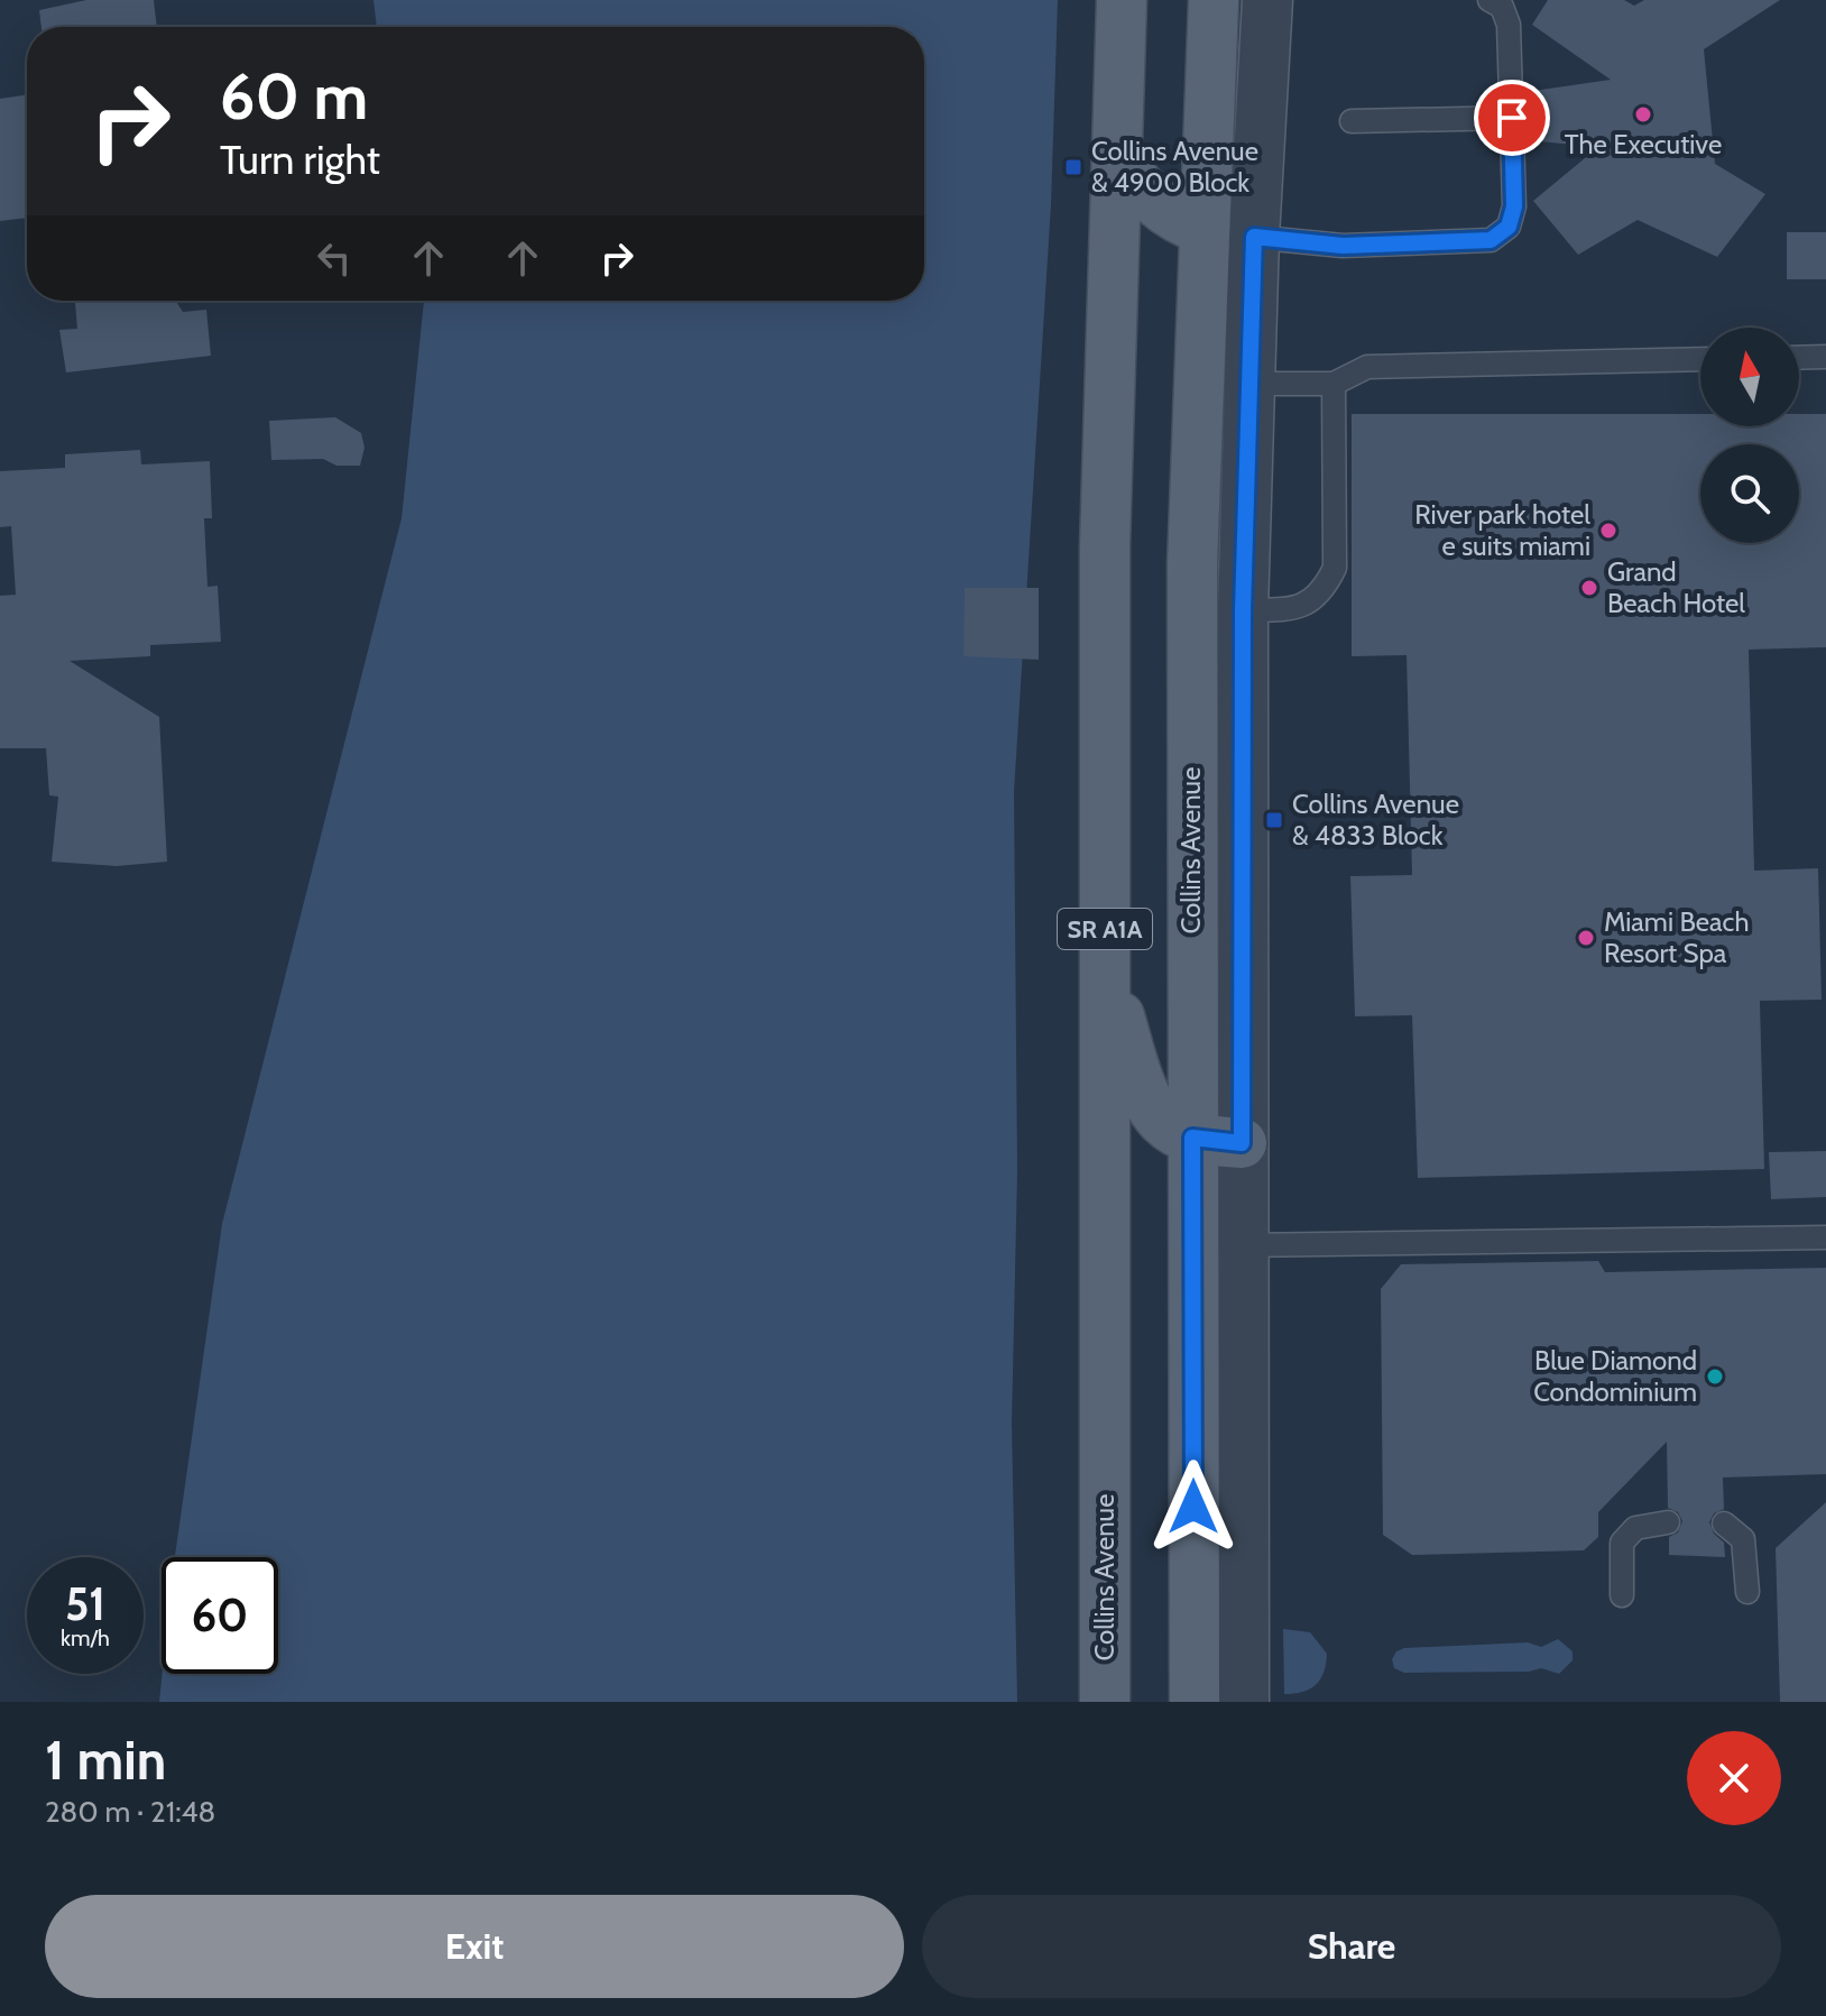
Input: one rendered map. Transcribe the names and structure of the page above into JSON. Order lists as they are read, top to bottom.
{
  "streets": {
    "main road": ["Collins Avenue", "SR A1A"]
  },
  "places": {
    "other": [
      "The Executive",
      "River park hotel e suits miami",
      "Grand Beach Hotel",
      "Miami Beach Resort Spa",
      "Blue Diamond Condominium"
    ],
    "transit": ["Collins Avenue & 4900 Block", "Collins Avenue & 4833 Block"]
  },
  "north": "top",
  "page": {
    "turn": ["60 m", "Turn right"],
    "speed": "51 km/h",
    "limit": "60",
    "heading": ["1 min", "280 m · 21:48"],
    "buttons": ["Exit", "Share"]
  }
}
